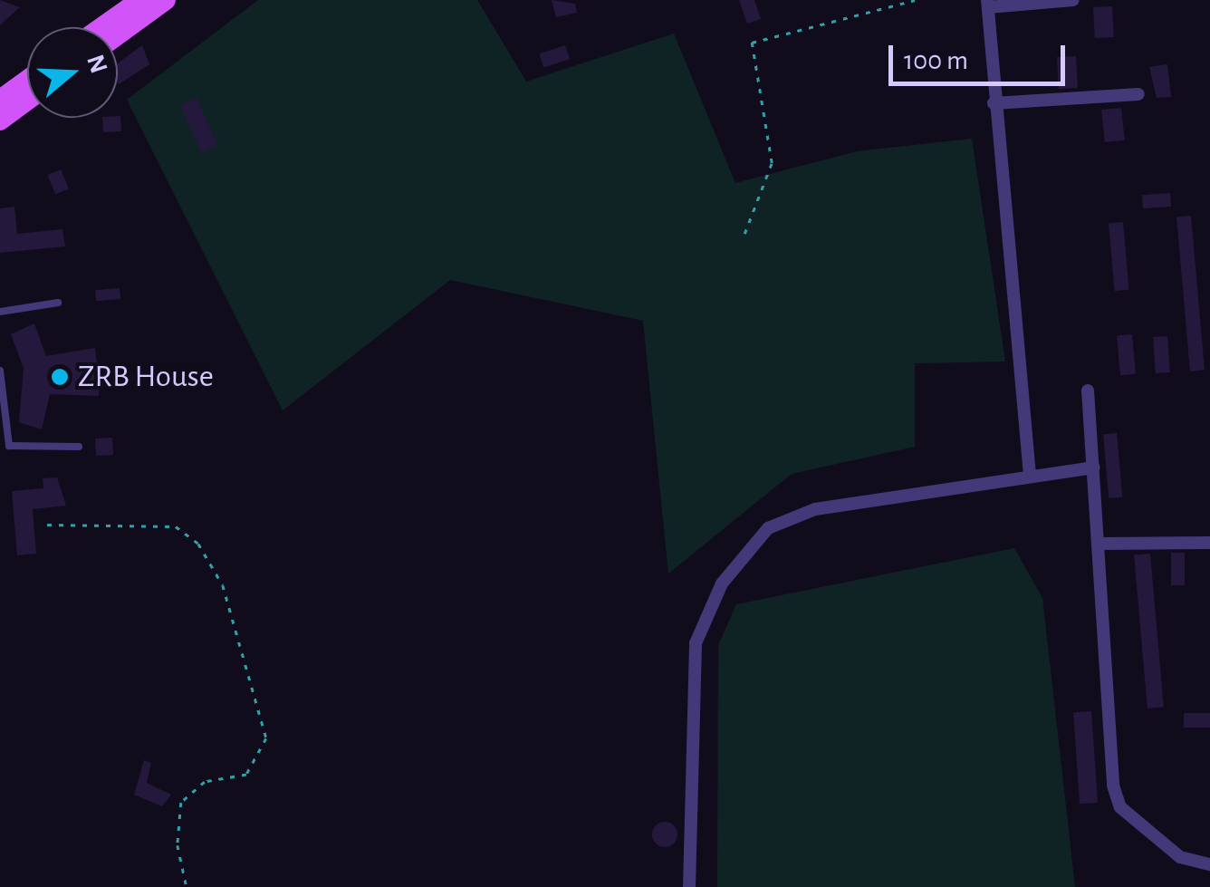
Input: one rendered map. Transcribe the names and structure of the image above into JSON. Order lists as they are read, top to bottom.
{
  "places": ["ZRB House"],
  "scale_bar": "100 m",
  "north": "right"
}
